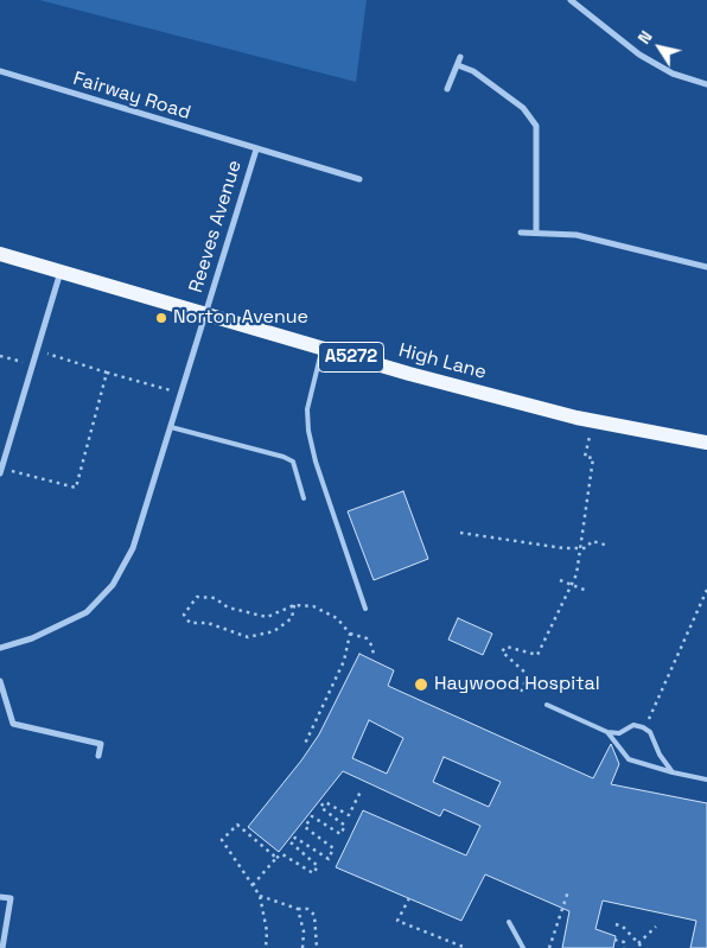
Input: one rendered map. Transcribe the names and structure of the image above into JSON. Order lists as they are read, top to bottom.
{
  "streets": {
    "main road": ["A5272", "High Lane"],
    "street": ["Fairway Road", "Reeves Avenue"]
  },
  "crossings": [
    ["Fairway Road", "Reeves Avenue"],
    ["Reeves Avenue", "High Lane"]
  ],
  "places": ["Norton Avenue", "Haywood Hospital"],
  "north": "top left"
}
